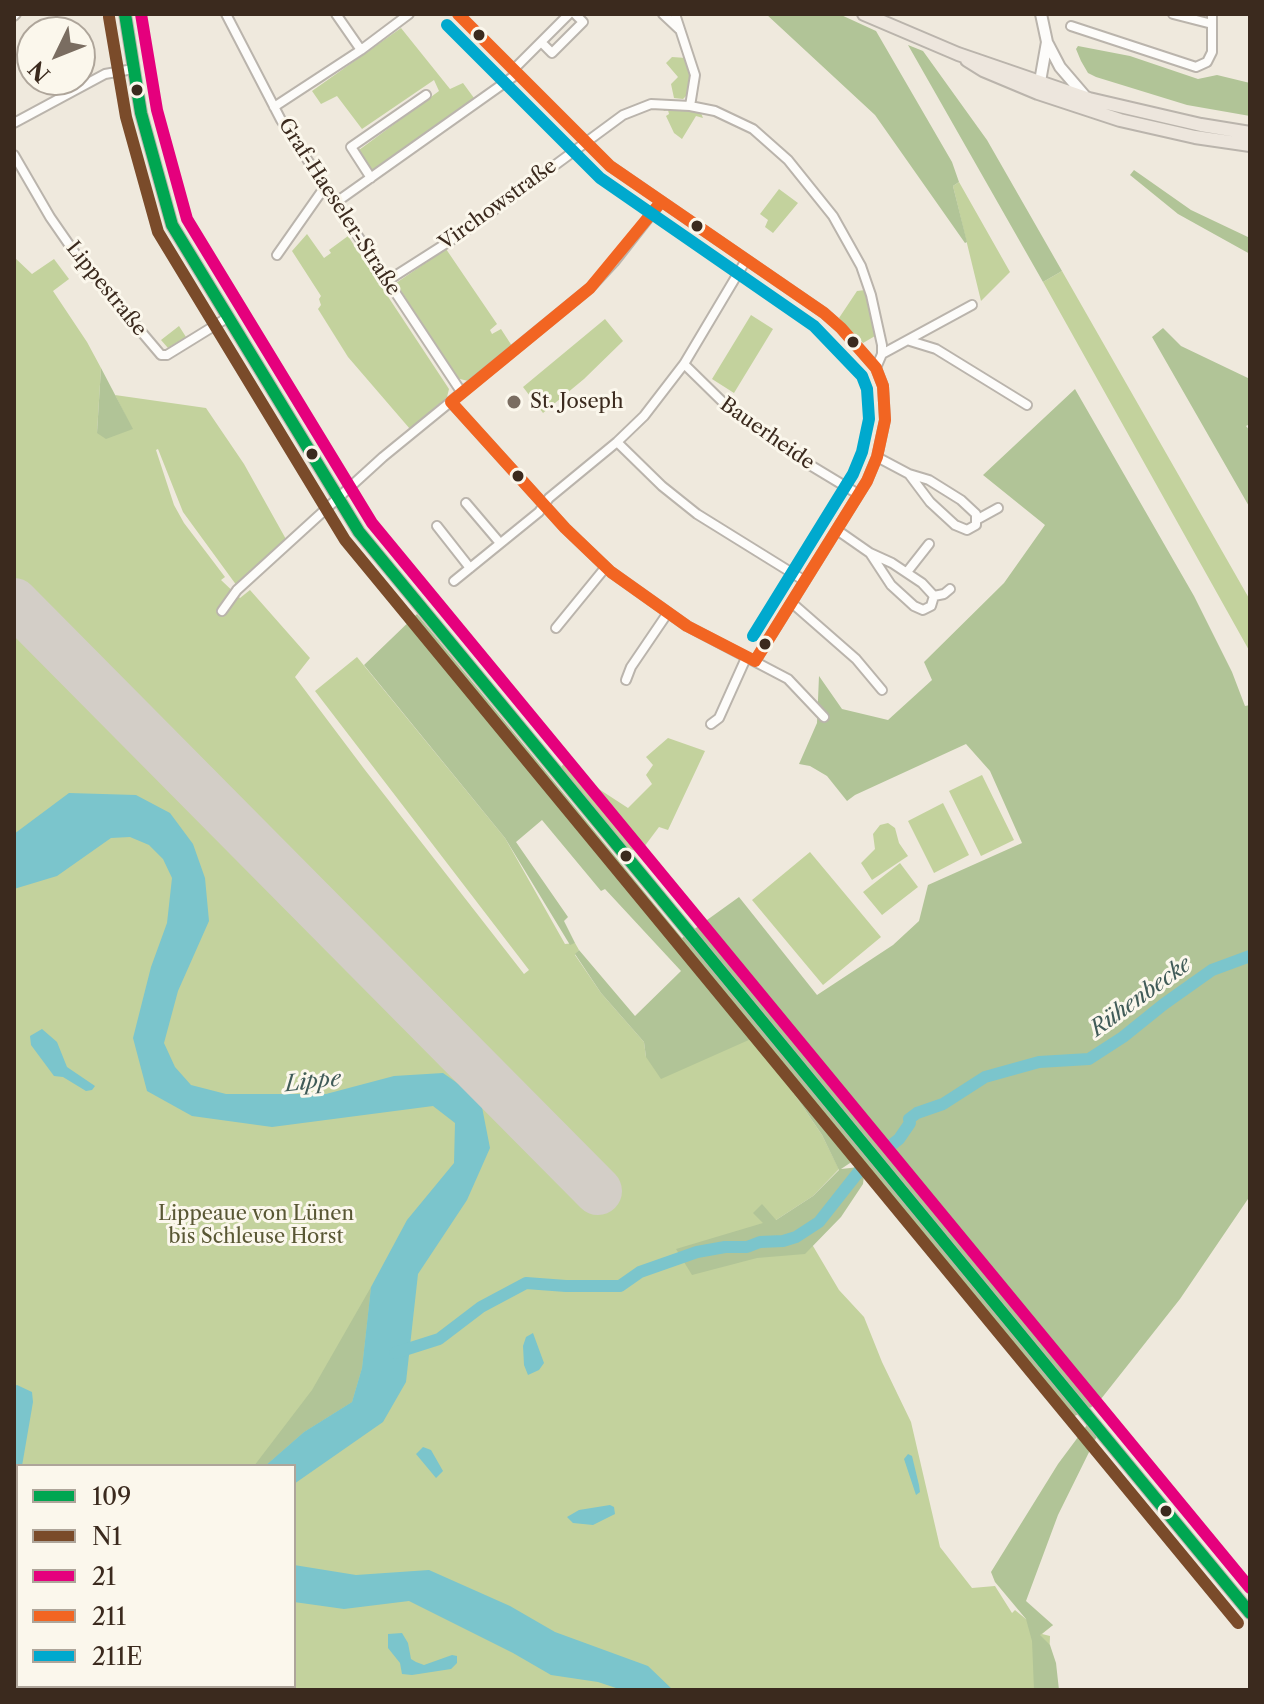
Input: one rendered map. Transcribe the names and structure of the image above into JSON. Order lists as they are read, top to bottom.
{
  "streets": {
    "street": [
      "Virchowstraße",
      "Graf-Haeseler-Straße",
      "Lippestraße",
      "Bauerheide"
    ]
  },
  "crossings": [
    ["Virchowstraße", "Graf-Haeseler-Straße"]
  ],
  "water": ["Rühenbecke", "Lippe"],
  "parks": ["Lippeaue von Lünen bis Schleuse Horst"],
  "places": ["St. Joseph"],
  "lines": [
    "transit line 109",
    "transit line 21",
    "transit line 211",
    "transit line N1",
    "transit line 211E"
  ],
  "legend": [
    "109",
    "N1",
    "21",
    "211",
    "211E"
  ],
  "north": "bottom left"
}
